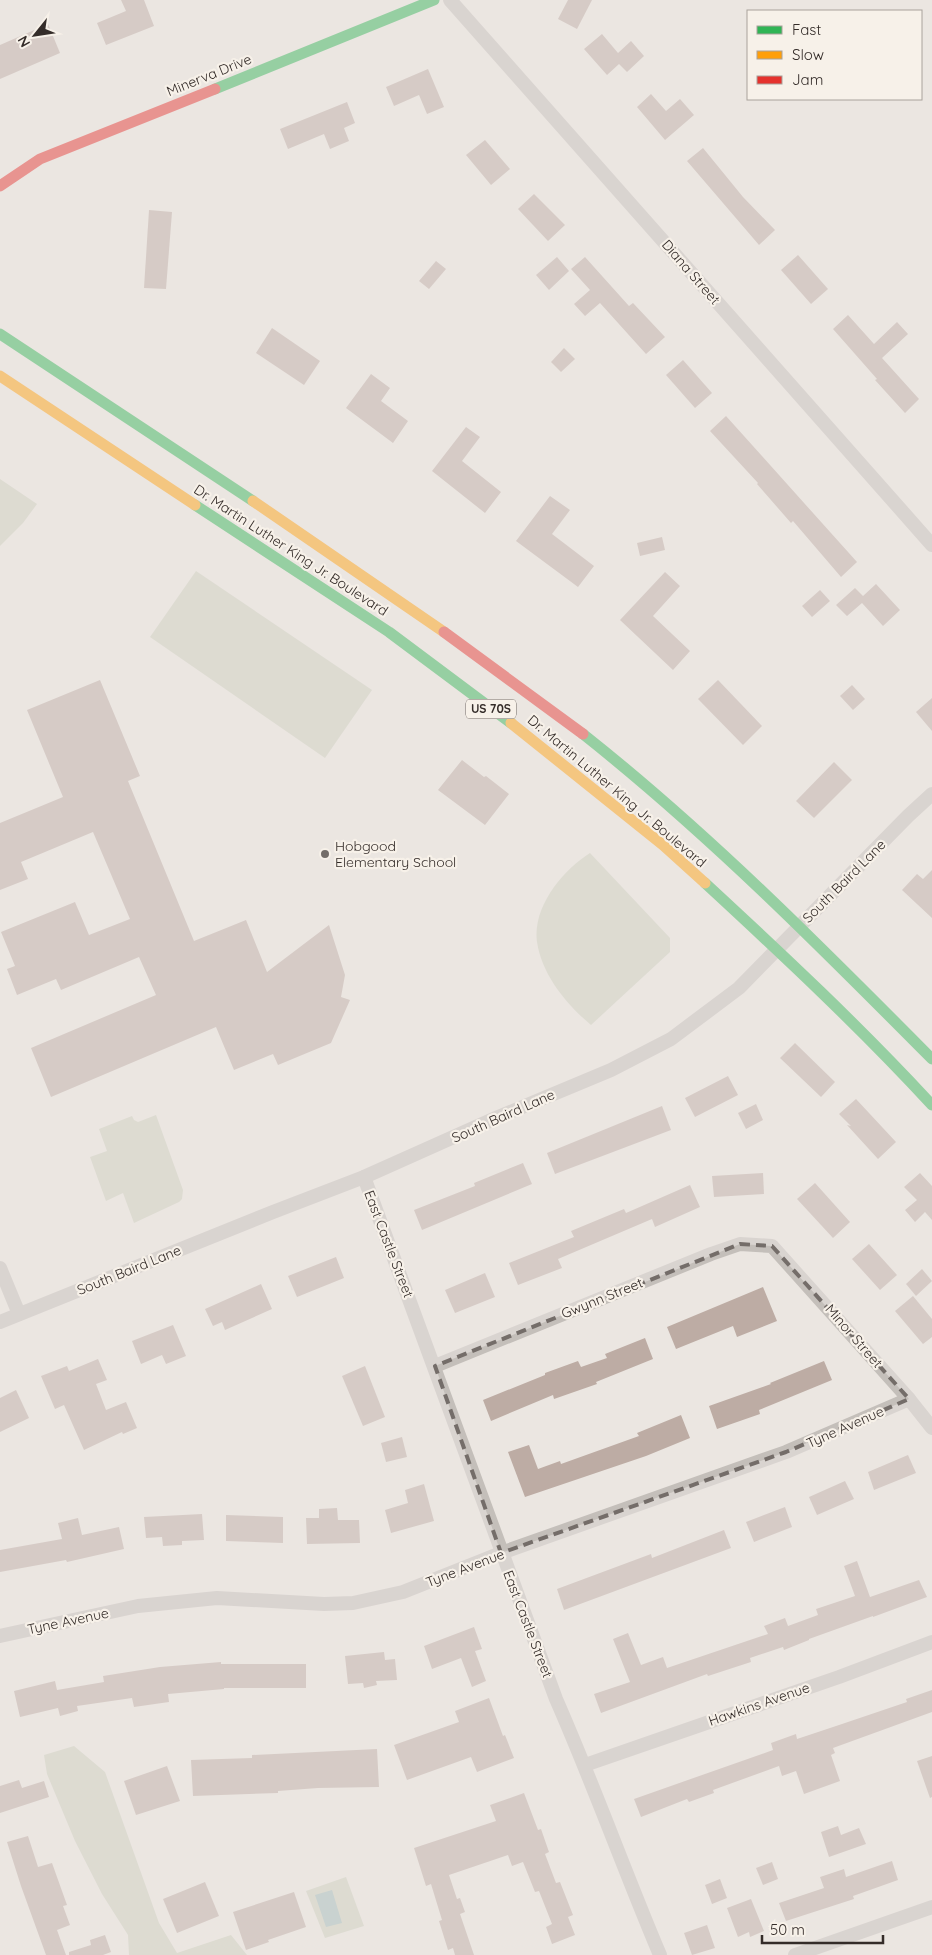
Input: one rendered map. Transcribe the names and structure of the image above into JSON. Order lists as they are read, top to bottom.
{
  "streets": {
    "main road": ["Minerva Drive", "Dr. Martin Luther King Jr. Boulevard", "US 70S"],
    "street": [
      "Diana Street",
      "South Baird Lane",
      "East Castle Street",
      "Gwynn Street",
      "Minor Street",
      "Tyne Avenue",
      "Hawkins Avenue"
    ]
  },
  "crossings": [
    ["Dr. Martin Luther King Jr. Boulevard", "South Baird Lane"],
    ["South Baird Lane", "East Castle Street"],
    ["East Castle Street", "Gwynn Street"],
    ["East Castle Street", "Tyne Avenue"],
    ["East Castle Street", "Hawkins Avenue"],
    ["Gwynn Street", "Minor Street"],
    ["Minor Street", "Tyne Avenue"]
  ],
  "places": ["Hobgood Elementary School"],
  "legend": ["Fast", "Slow", "Jam"],
  "scale_bar": "50 m",
  "north": "bottom left"
}
